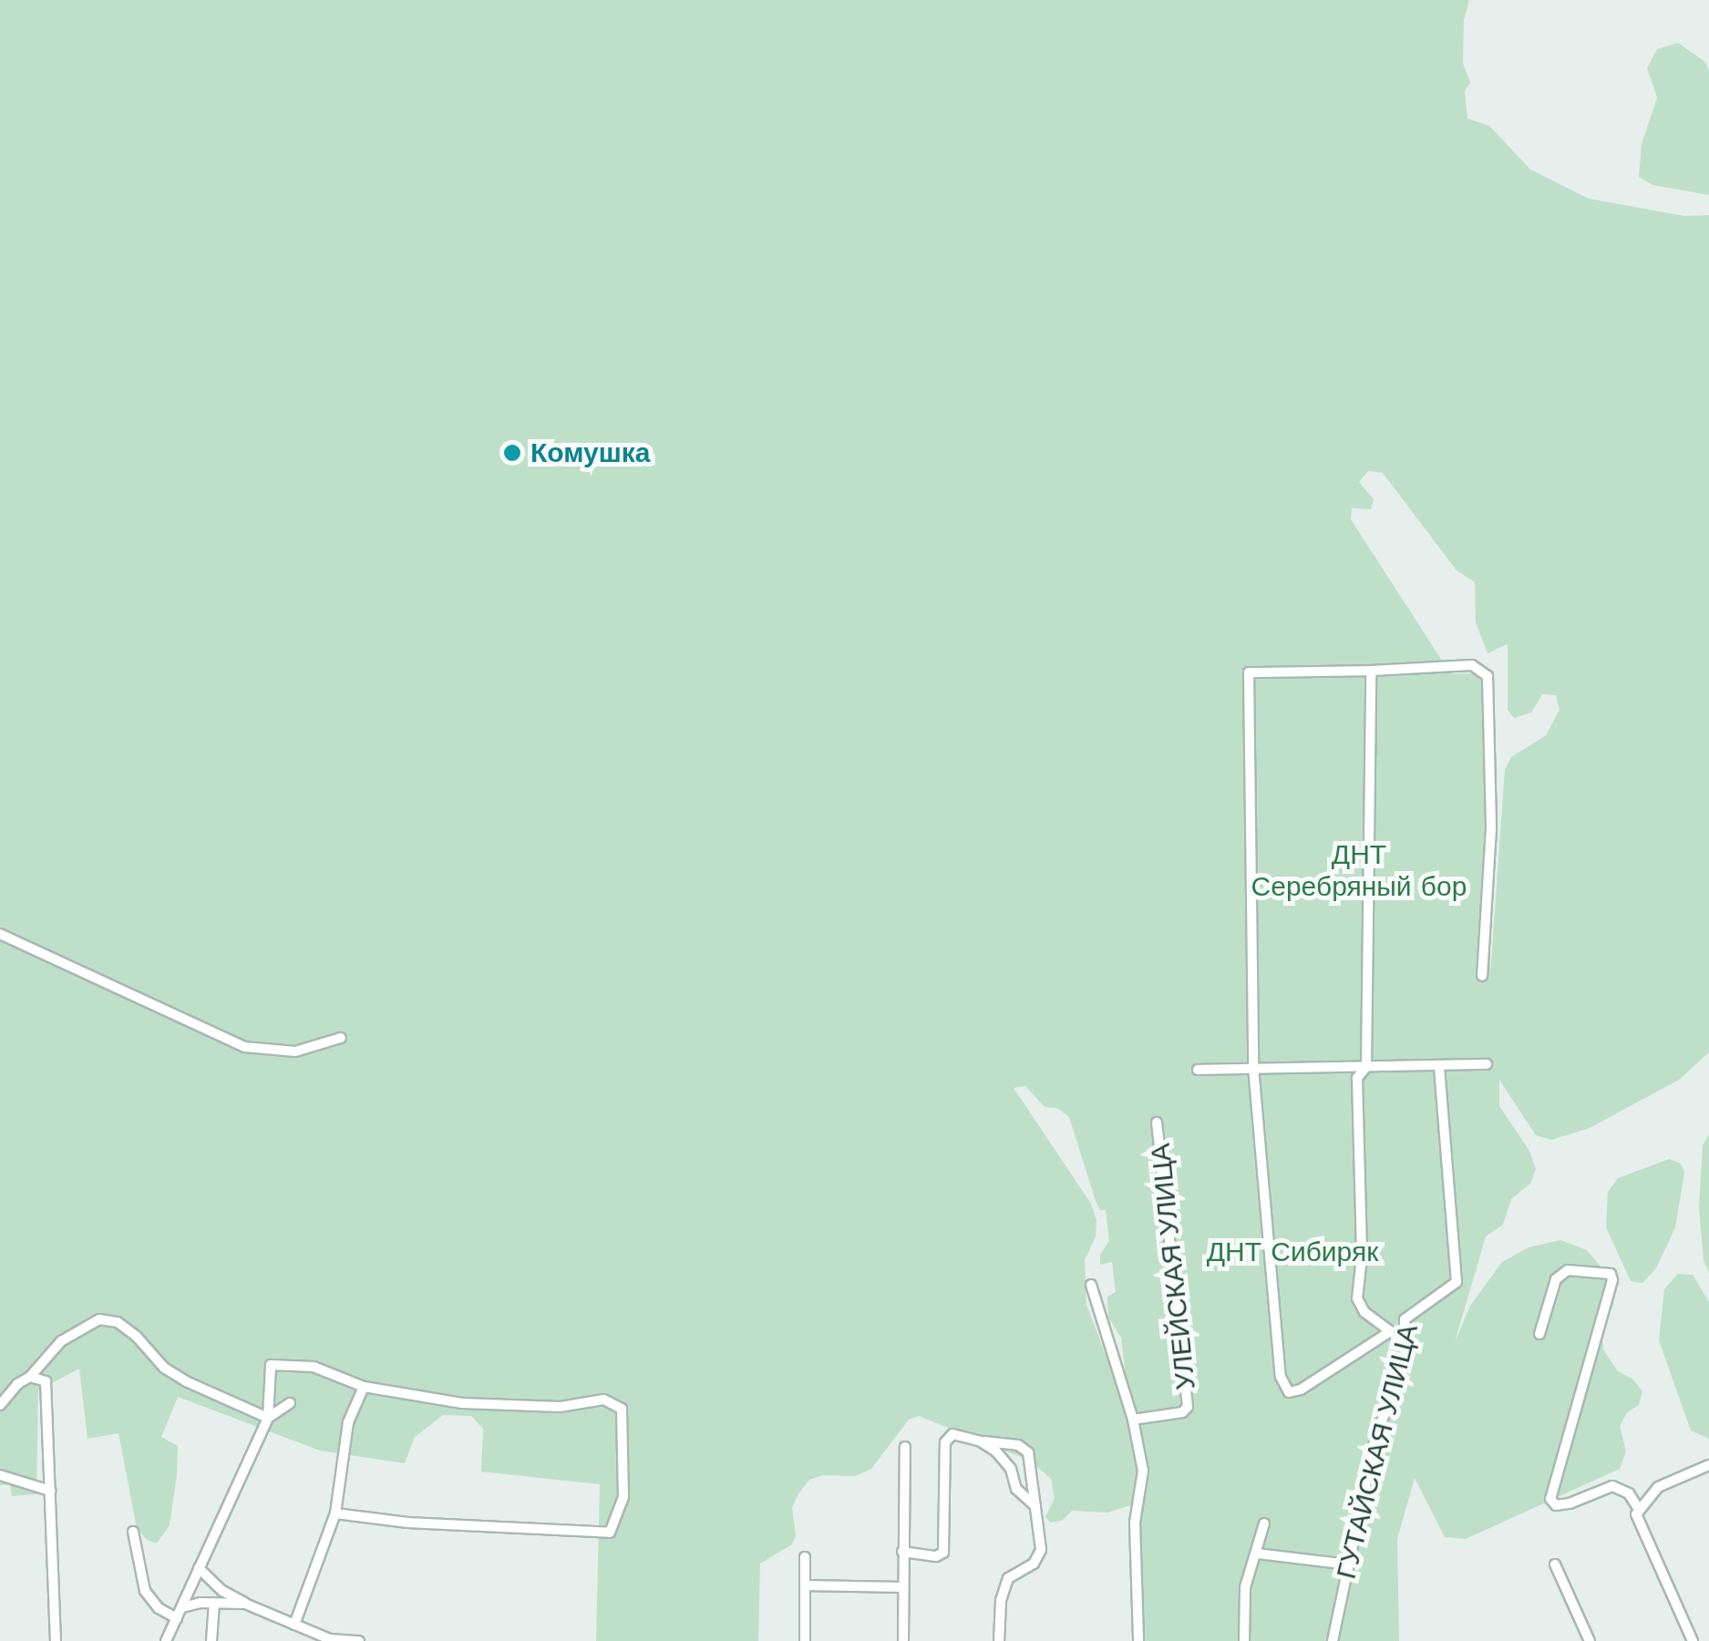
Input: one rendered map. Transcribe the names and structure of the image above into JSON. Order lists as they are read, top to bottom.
{
  "streets": {
    "street": ["УЛЕЙСКАЯ УЛИЦА", "ГУТАЙСКАЯ УЛИЦА"]
  },
  "parks": ["ДНТ Серебряный бор", "ДНТ Сибиряк"],
  "places": ["Комушка"]
}
